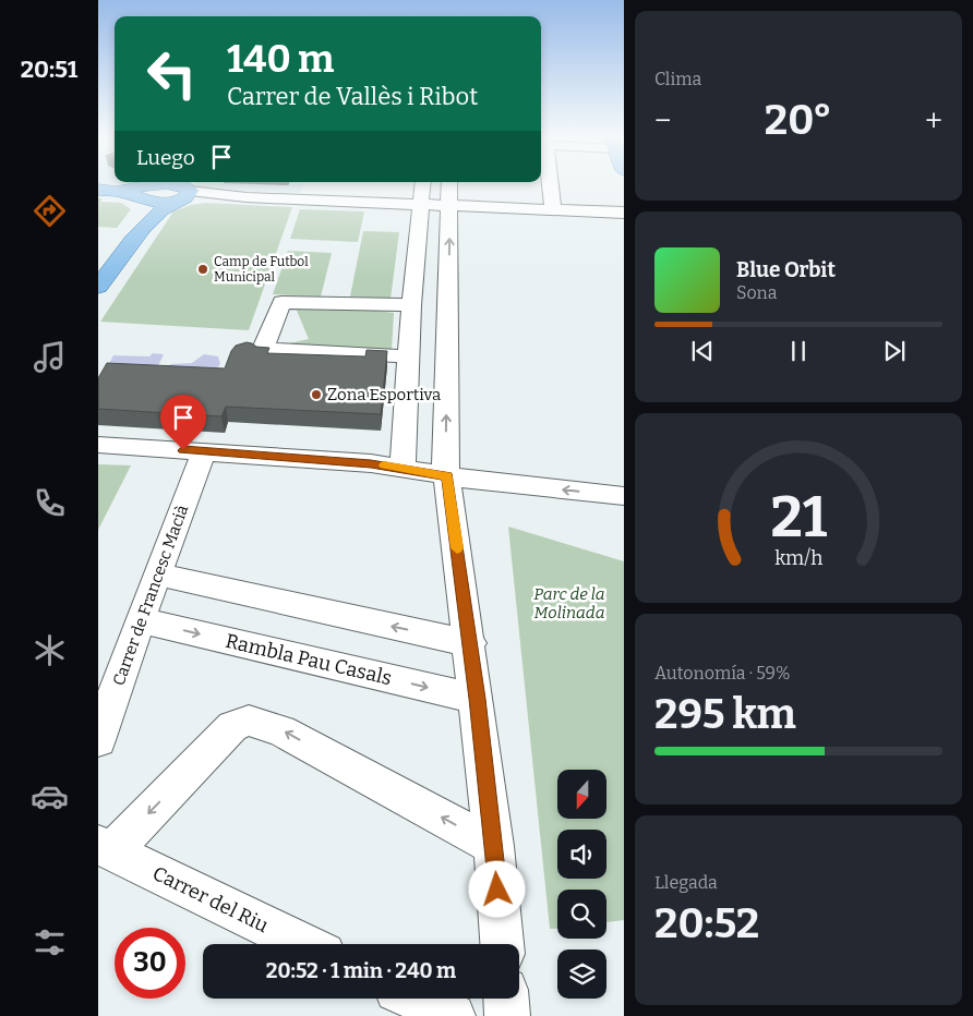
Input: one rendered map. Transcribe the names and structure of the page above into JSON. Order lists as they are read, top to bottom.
{
  "streets": {
    "street": ["Carrer de Francesc Macià", "Rambla Pau Casals", "Carrer del Riu"]
  },
  "crossings": [
    ["Carrer de Francesc Macià", "Rambla Pau Casals"]
  ],
  "parks": ["Parc de la Molinada"],
  "places": ["Camp de Futbol Municipal", "Zona Esportiva"],
  "north": "bottom",
  "page": {
    "tabs": "20:51",
    "tile": [
      "Clima",
      ["Autonomía · 59%", "295 km"],
      ["Llegada", "20:52"]
    ],
    "turn": ["140 m", "Carrer de Vallès i Ribot"],
    "heat": ["−", "20°", "+"],
    "then": "Luego",
    "song": ["Blue Orbit", "Sona"],
    "limit": "30",
    "trip": "20:52 · 1 min · 240 m",
    "gauge": ["21", "km/h"]
  }
}
